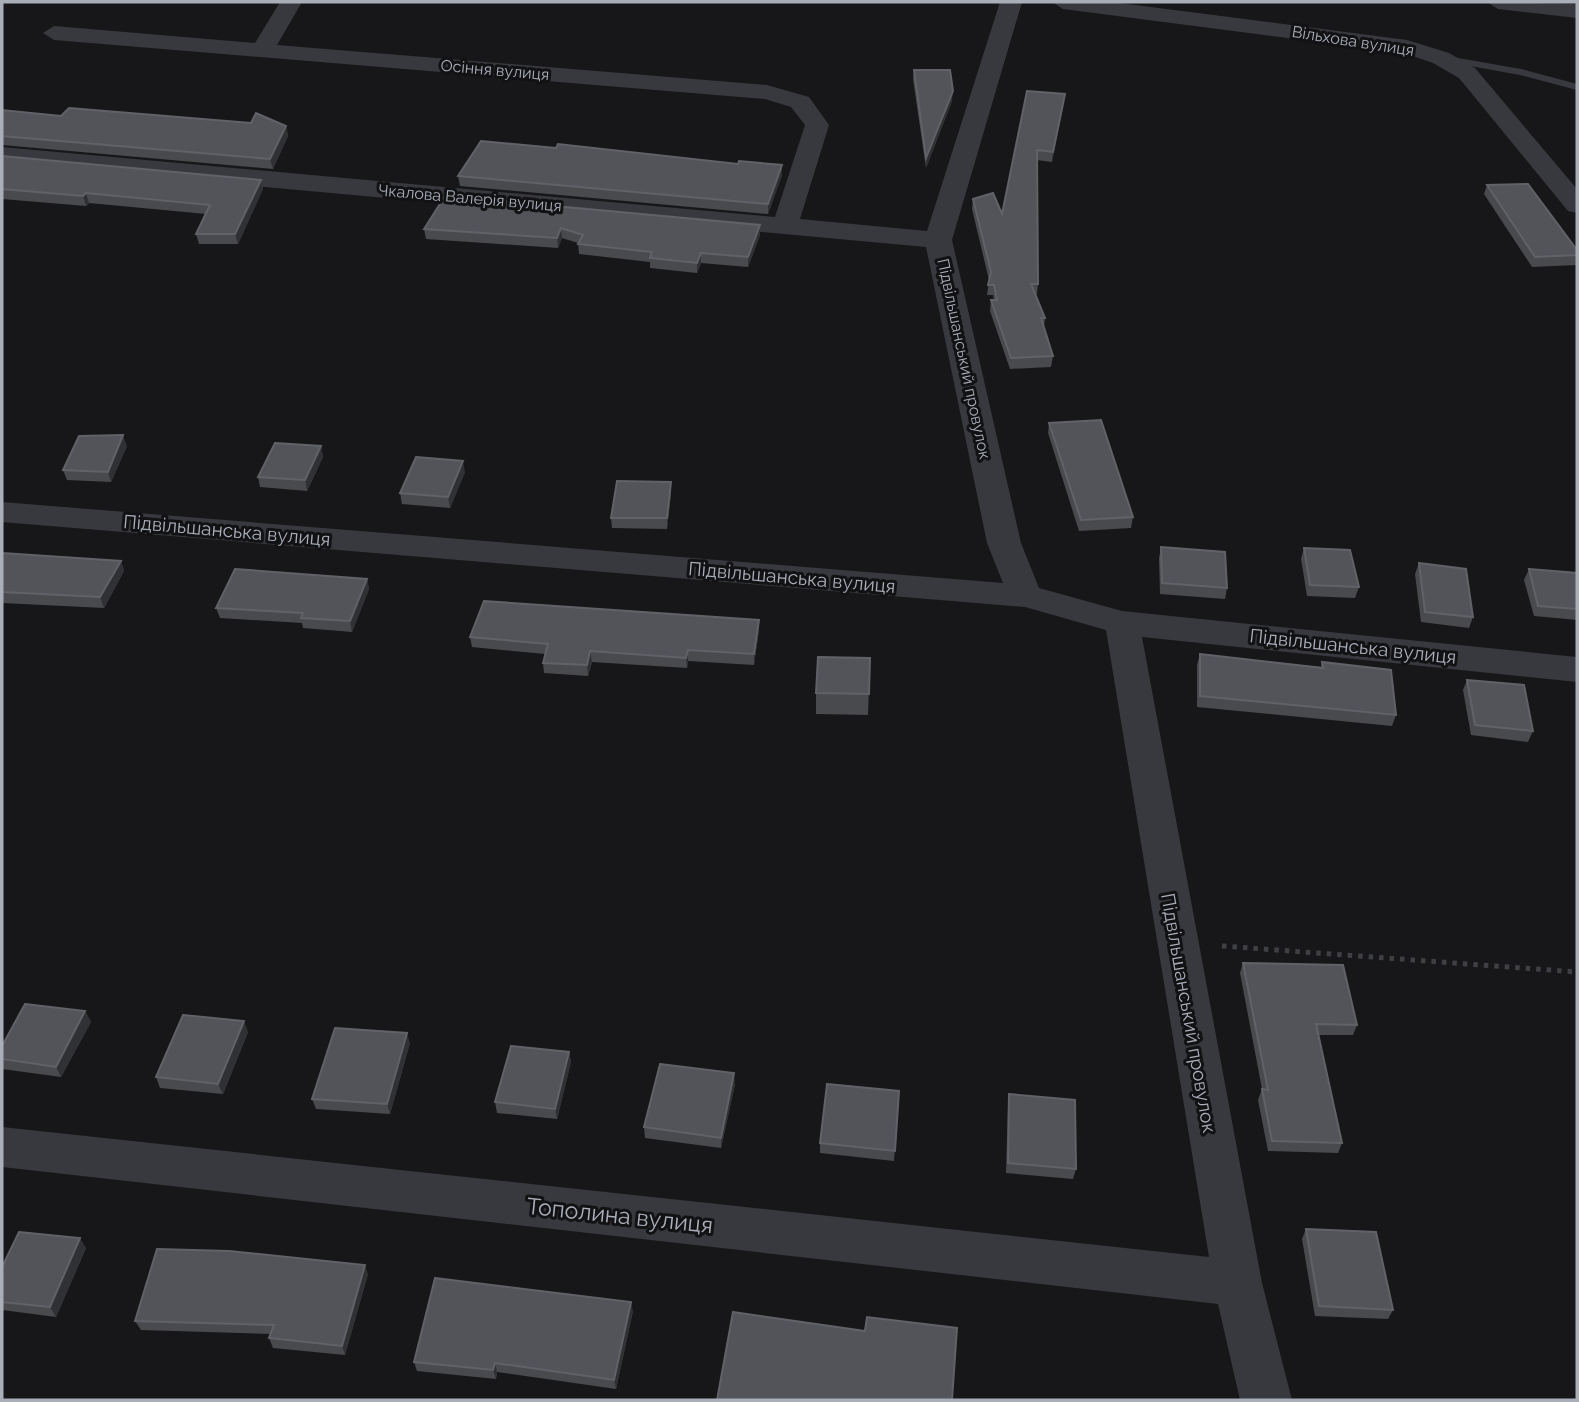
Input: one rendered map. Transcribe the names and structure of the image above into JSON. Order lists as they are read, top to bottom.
{
  "streets": {
    "street": [
      "Вільхова вулиця",
      "Осіння вулиця",
      "Чкалова Валерія вулиця",
      "Підвільшанський провулок",
      "Підвільшанська вулиця",
      "Тополина вулиця"
    ]
  },
  "crossings": [
    ["Осіння вулиця", "Чкалова Валерія вулиця"],
    ["Чкалова Валерія вулиця", "Підвільшанський провулок"],
    ["Підвільшанський провулок", "Підвільшанська вулиця"],
    ["Підвільшанський провулок", "Тополина вулиця"]
  ]
}
